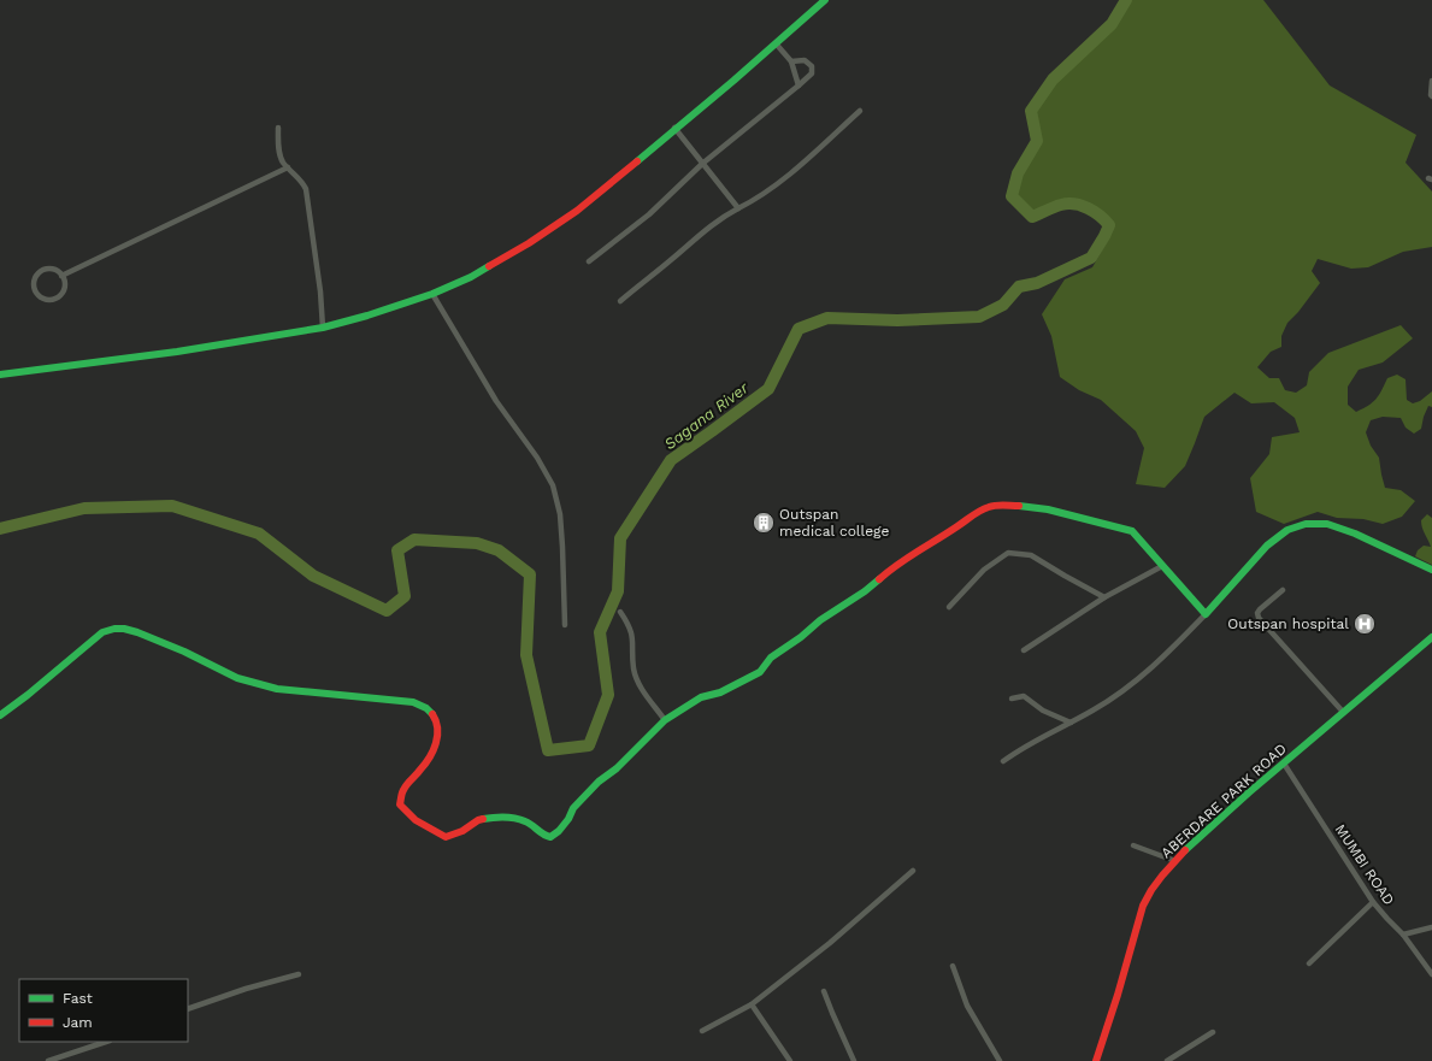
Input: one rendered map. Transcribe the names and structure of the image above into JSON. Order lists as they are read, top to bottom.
{
  "streets": {
    "street": ["ABERDARE PARK ROAD", "MUMBI ROAD"]
  },
  "crossings": [
    ["ABERDARE PARK ROAD", "MUMBI ROAD"]
  ],
  "water": ["Sagana River"],
  "places": {
    "building": ["Outspan medical college"],
    "hospital": ["Outspan hospital"]
  },
  "legend": ["Fast", "Jam"]
}
